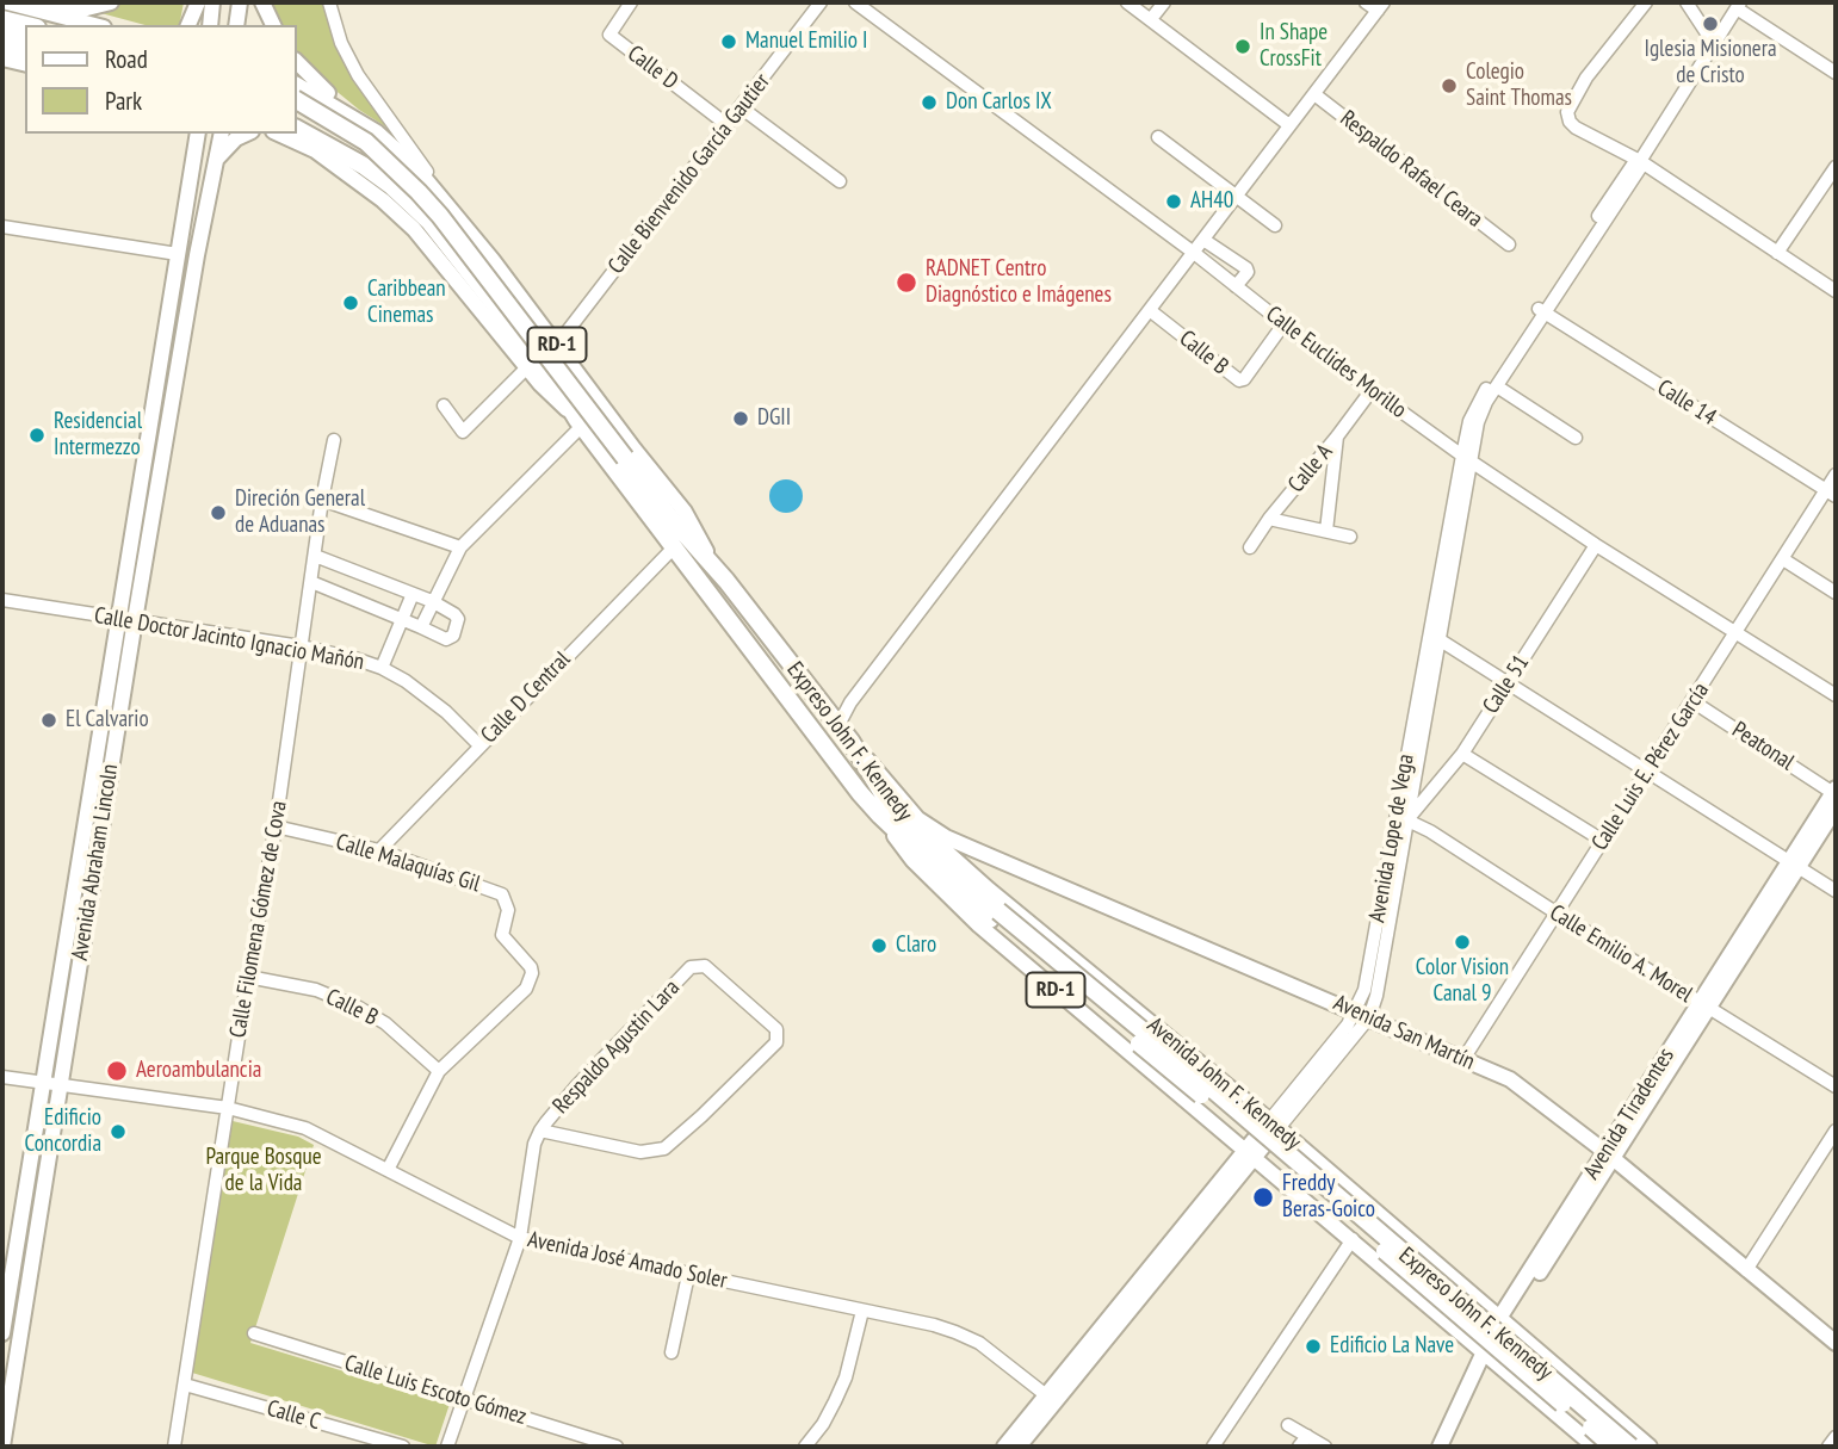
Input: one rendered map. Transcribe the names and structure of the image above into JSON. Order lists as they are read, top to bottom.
{
  "streets": {
    "highway": ["RD-1", "Expreso John F. Kennedy"],
    "main road": [
      "Avenida Lope de Vega",
      "Avenida Abraham Lincoln",
      "Avenida San Martín",
      "Avenida John F. Kennedy",
      "Avenida Tiradentes"
    ],
    "street": [
      "Calle D",
      "Respaldo Rafael Ceara",
      "Calle Bienvenido García Gautier",
      "Calle B",
      "Calle Euclides Morillo",
      "Calle 14",
      "Calle A",
      "Calle Doctor Jacinto Ignacio Mañón",
      "Calle 51",
      "Calle D Central",
      "Peatonal",
      "Calle Luis E. Pérez García",
      "Calle Malaquías Gil",
      "Calle Filomena Gómez de Cova",
      "Calle Emilio A. Morel",
      "Respaldo Agustin Lara",
      "Avenida José Amado Soler",
      "Calle Luis Escoto Gómez",
      "Calle C"
    ]
  },
  "crossings": [
    ["Calle D", "Calle Bienvenido García Gautier"],
    ["Calle Bienvenido García Gautier", "RD-1"],
    ["RD-1", "Expreso John F. Kennedy"],
    ["Calle B", "Calle Euclides Morillo"],
    ["Calle B", "Calle Malaquías Gil"],
    ["Calle B", "Calle Filomena Gómez de Cova"],
    ["Calle Euclides Morillo", "Calle A"],
    ["Calle Euclides Morillo", "Calle 51"],
    ["Calle Euclides Morillo", "Calle Luis E. Pérez García"],
    ["Calle Euclides Morillo", "Avenida Lope de Vega"],
    ["Calle 14", "Calle Luis E. Pérez García"],
    ["Calle 14", "Avenida Lope de Vega"],
    ["Calle Doctor Jacinto Ignacio Mañón", "Calle D Central"],
    ["Calle Doctor Jacinto Ignacio Mañón", "Avenida Abraham Lincoln"],
    ["Calle Doctor Jacinto Ignacio Mañón", "Calle Filomena Gómez de Cova"],
    ["Calle 51", "Avenida Lope de Vega"],
    ["Calle 51", "Calle Emilio A. Morel"],
    ["Calle D Central", "Expreso John F. Kennedy"],
    ["Calle D Central", "Calle Malaquías Gil"],
    ["Expreso John F. Kennedy", "Avenida John F. Kennedy"],
    ["Peatonal", "Calle Luis E. Pérez García"],
    ["Peatonal", "Avenida Tiradentes"],
    ["Calle Luis E. Pérez García", "Calle Emilio A. Morel"],
    ["Calle Luis E. Pérez García", "Avenida San Martín"],
    ["Avenida Lope de Vega", "Calle Emilio A. Morel"],
    ["Avenida Lope de Vega", "Avenida San Martín"],
    ["Avenida Lope de Vega", "Avenida John F. Kennedy"],
    ["Avenida Lope de Vega", "Avenida José Amado Soler"],
    ["Avenida Abraham Lincoln", "Avenida José Amado Soler"],
    ["Calle Malaquías Gil", "Calle Filomena Gómez de Cova"],
    ["Calle Malaquías Gil", "Avenida José Amado Soler"],
    ["Calle Filomena Gómez de Cova", "Avenida José Amado Soler"],
    ["Calle Filomena Gómez de Cova", "Calle C"],
    ["Calle Emilio A. Morel", "Avenida Tiradentes"],
    ["Avenida San Martín", "Avenida John F. Kennedy"],
    ["Avenida San Martín", "Avenida Tiradentes"],
    ["Avenida John F. Kennedy", "Avenida Tiradentes"]
  ],
  "parks": ["Parque Bosque de la Vida"],
  "places": [
    "Iglesia Misionera de Cristo",
    "Manuel Emilio I",
    "In Shape CrossFit",
    "Colegio Saint Thomas",
    "Don Carlos IX",
    "AH40",
    "RADNET Centro Diagnóstico e Imágenes",
    "Caribbean Cinemas",
    "DGII",
    "Residencial Intermezzo",
    "Direción General de Aduanas",
    "El Calvario",
    "Color Vision Canal 9",
    "Claro",
    "Aeroambulancia",
    "Edificio Concordia",
    "Freddy Beras-Goico",
    "Edificio La Nave"
  ],
  "legend": ["Road", "Park"]
}
